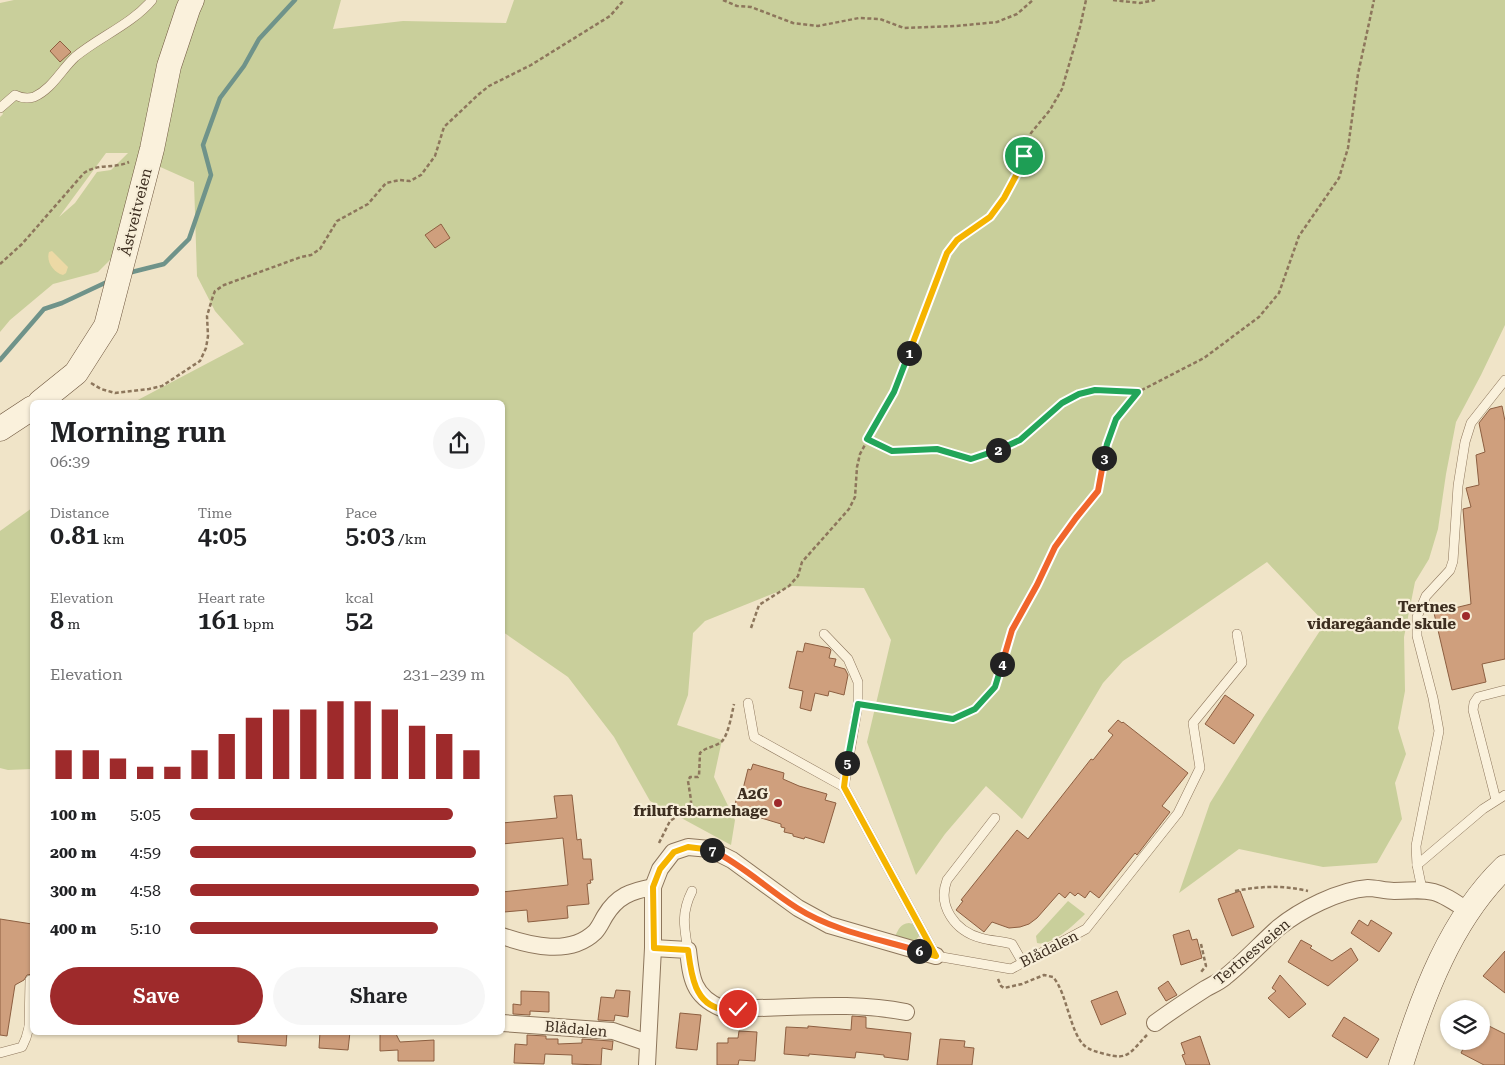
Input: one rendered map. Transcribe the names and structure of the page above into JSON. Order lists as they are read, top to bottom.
{
  "streets": {
    "street": ["Åstveitveien", "Blådalen", "Tertnesveien"]
  },
  "places": ["Tertnes vidaregåande skule", "A2G friluftsbarnehage"],
  "page": {
    "pins": [
      "1",
      "2",
      "3",
      "4",
      "5",
      "7",
      "6"
    ],
    "heading": ["Morning run", "06:39"],
    "stats": [
      ["Distance", "0.81 km"],
      ["Time", "4:05"],
      ["Pace", "5:03 /km"],
      ["Elevation", "8 m"],
      ["Heart rate", "161 bpm"],
      ["kcal", "52"]
    ],
    "chart": ["Elevation", "231–239 m"],
    "list": [
      {
        "name": "100 m",
        "note": "5:05"
      },
      {
        "name": "200 m",
        "note": "4:59"
      },
      {
        "name": "300 m",
        "note": "4:58"
      },
      {
        "name": "400 m",
        "note": "5:10"
      }
    ],
    "buttons": ["Save", "Share"]
  }
}
